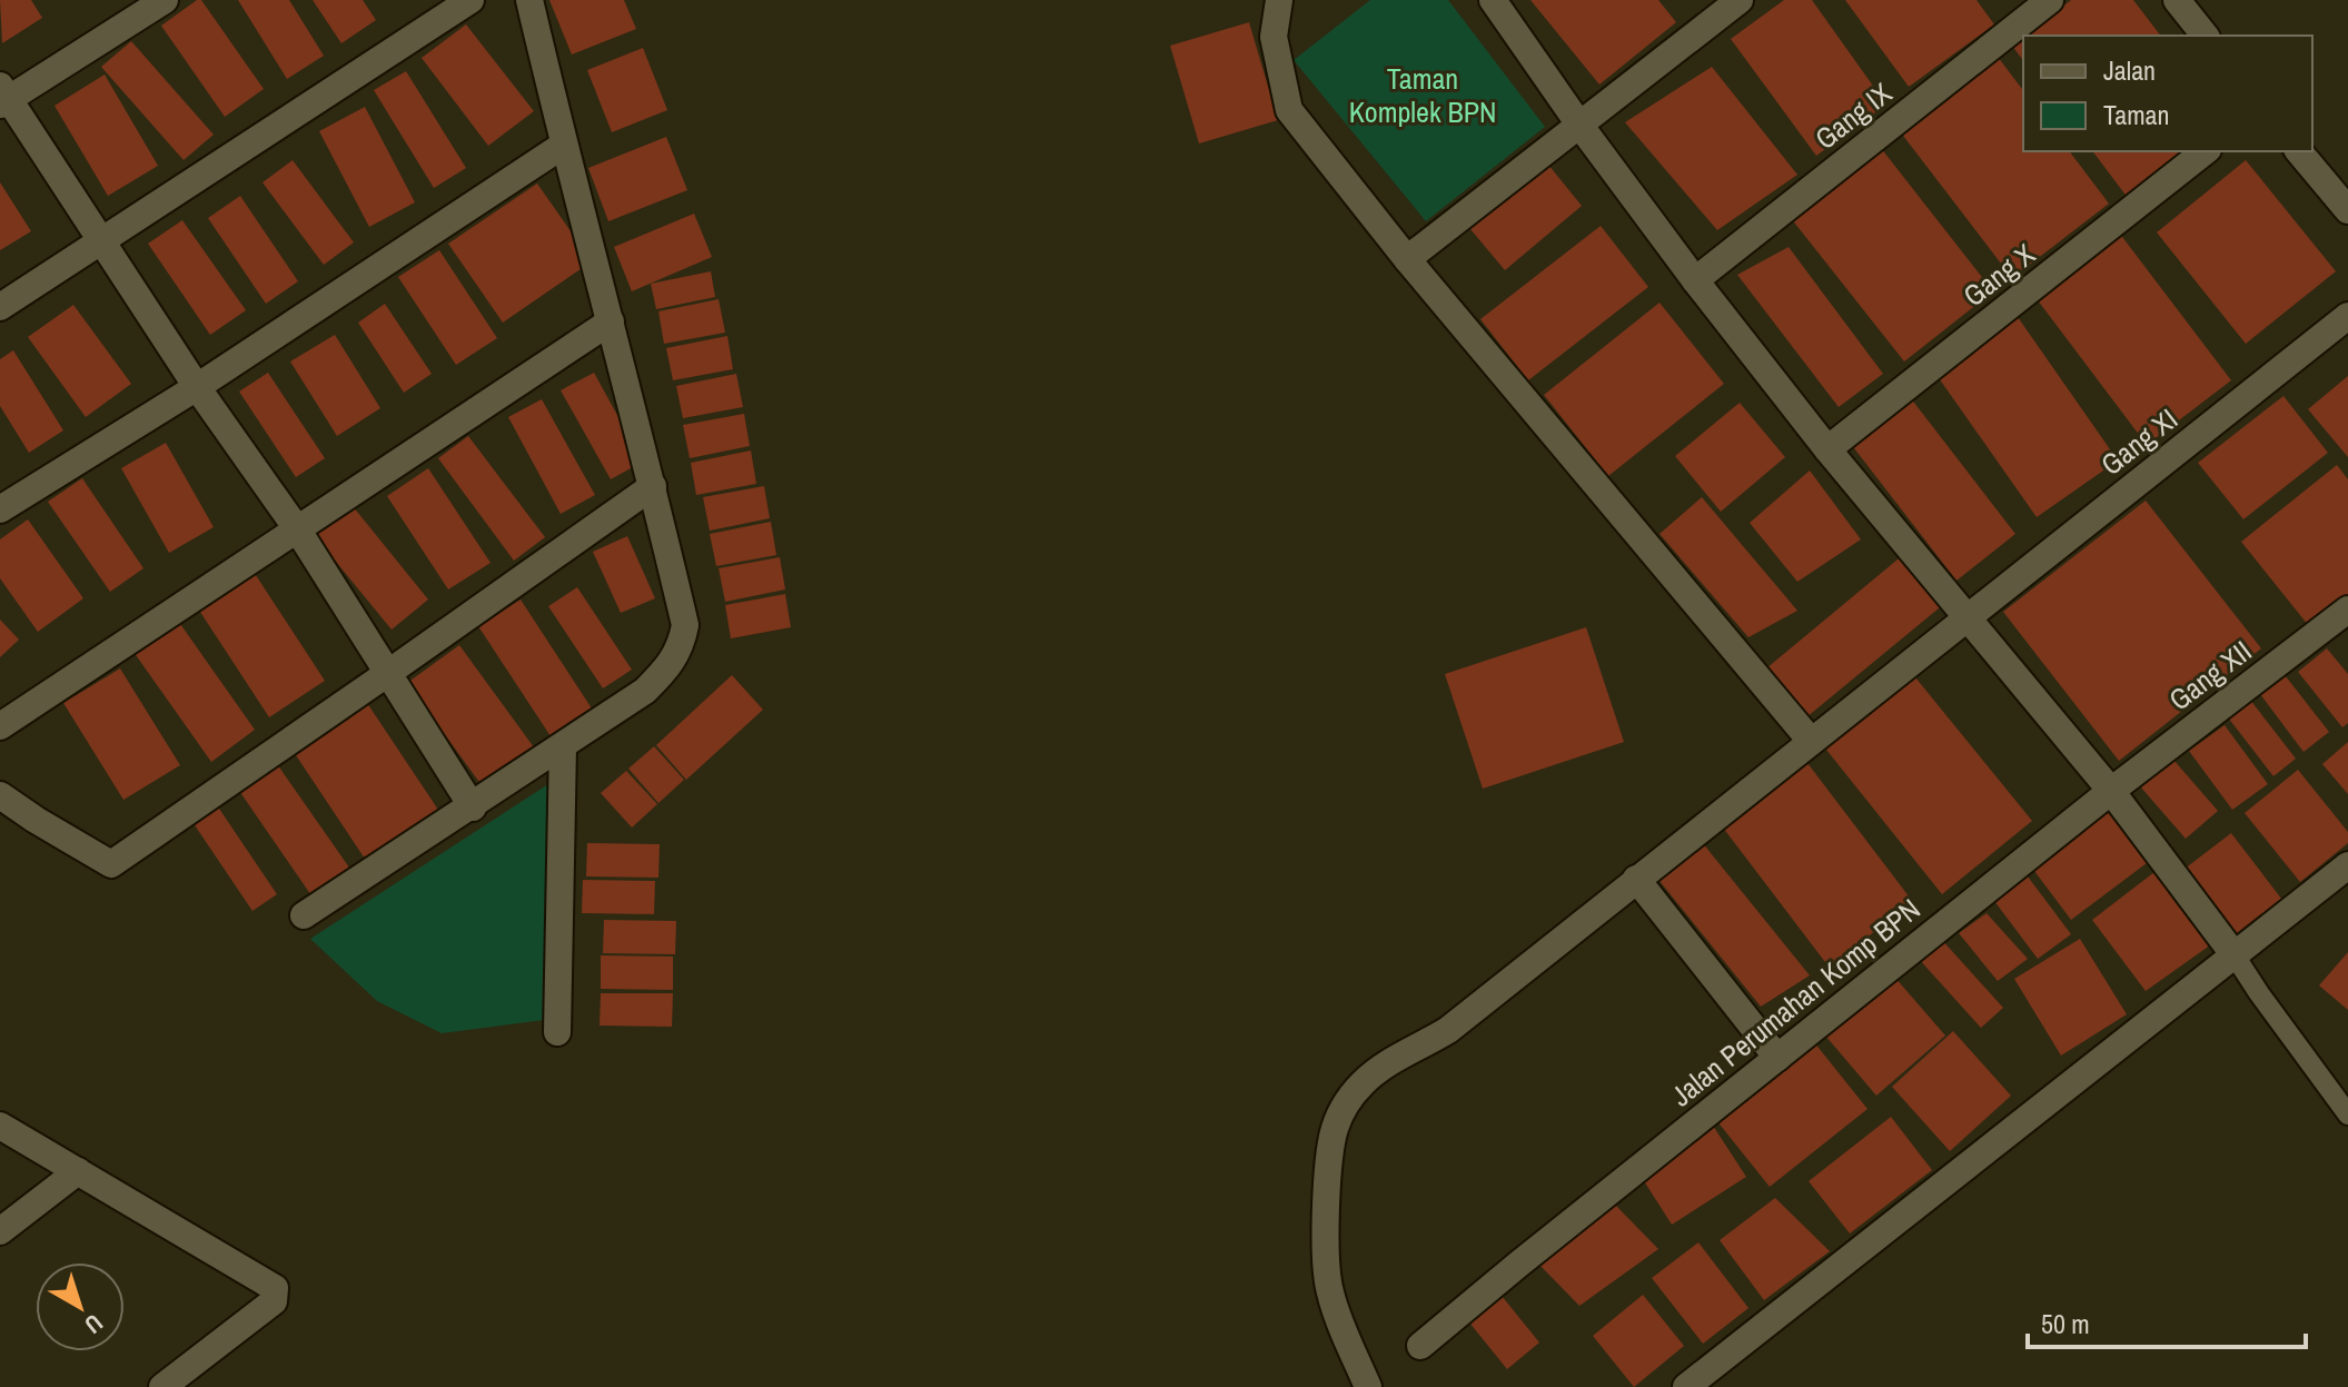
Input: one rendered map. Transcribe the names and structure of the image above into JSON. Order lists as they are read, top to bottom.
{
  "streets": {
    "street": [
      "Gang IX",
      "Gang X",
      "Gang XI",
      "Gang XII",
      "Jalan Perumahan Komp BPN"
    ]
  },
  "crossings": [
    ["Gang XII", "Jalan Perumahan Komp BPN"]
  ],
  "parks": ["Taman Komplek BPN"],
  "legend": ["Jalan", "Taman"],
  "scale_bar": "50 m",
  "north": "bottom right"
}
